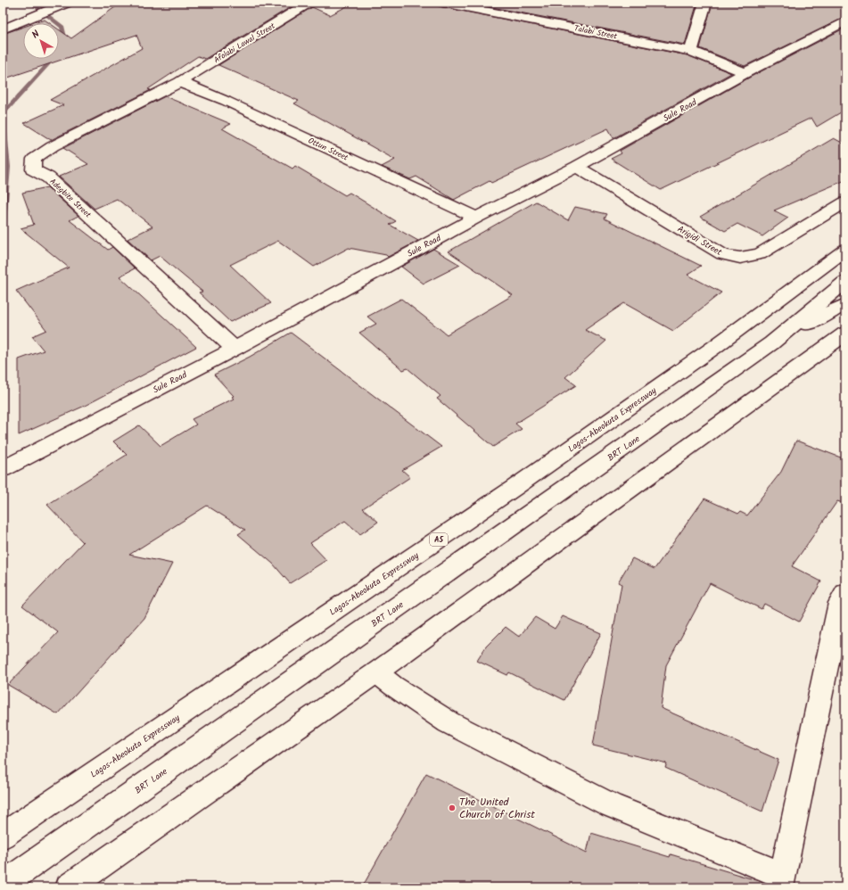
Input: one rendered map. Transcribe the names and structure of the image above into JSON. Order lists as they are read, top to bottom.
{
  "streets": {
    "main road": [
      "Talabi Street",
      "Afolabi Lawal Street",
      "Sule Road",
      "Ottun Street",
      "Adegbite Street",
      "Arigidi Street",
      "Lagos-Abeokuta Expressway",
      "BRT Lane",
      "A5"
    ]
  },
  "crossings": [
    ["Talabi Street", "Sule Road"],
    ["Afolabi Lawal Street", "Ottun Street"],
    ["Afolabi Lawal Street", "Adegbite Street"],
    ["Sule Road", "Ottun Street"],
    ["Sule Road", "Adegbite Street"],
    ["Sule Road", "Arigidi Street"],
    ["Ottun Street", "Adegbite Street"]
  ],
  "places": ["The United Church of Christ"],
  "north": "top left"
}
